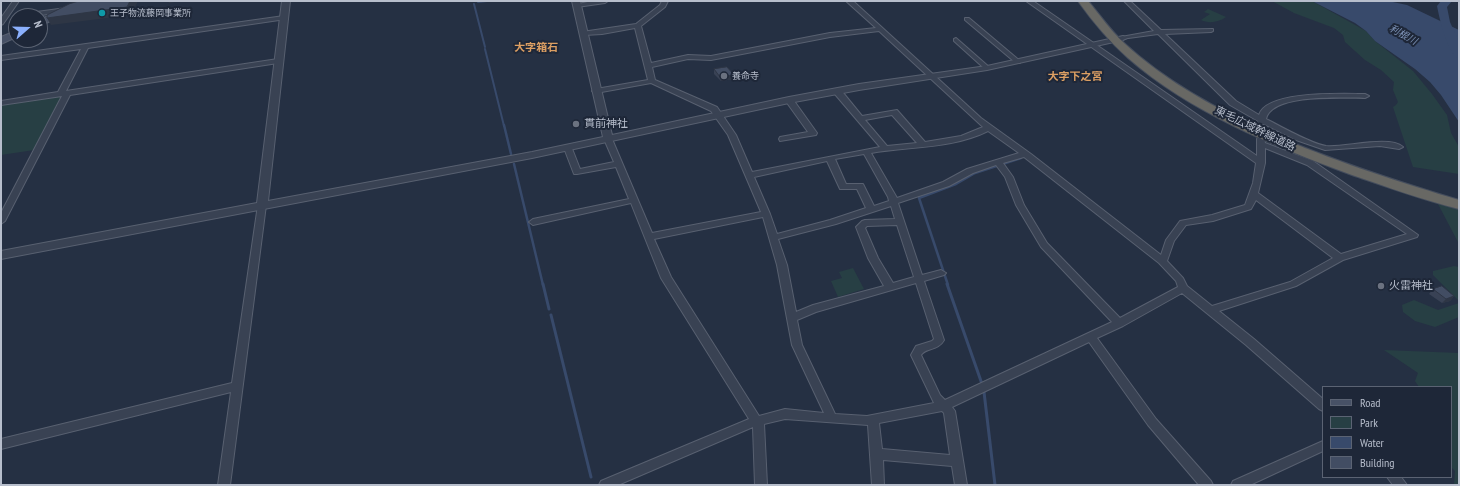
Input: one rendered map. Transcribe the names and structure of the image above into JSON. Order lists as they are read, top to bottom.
{
  "streets": {
    "highway": ["東毛広域幹線道路"]
  },
  "districts": ["大字箱石", "大字下之宮"],
  "water": ["利根川"],
  "places": [
    "王子物流藤岡事業所",
    "養命寺",
    "貫前神社",
    "火雷神社"
  ],
  "legend": [
    "Road",
    "Park",
    "Water",
    "Building"
  ],
  "north": "right"
}
